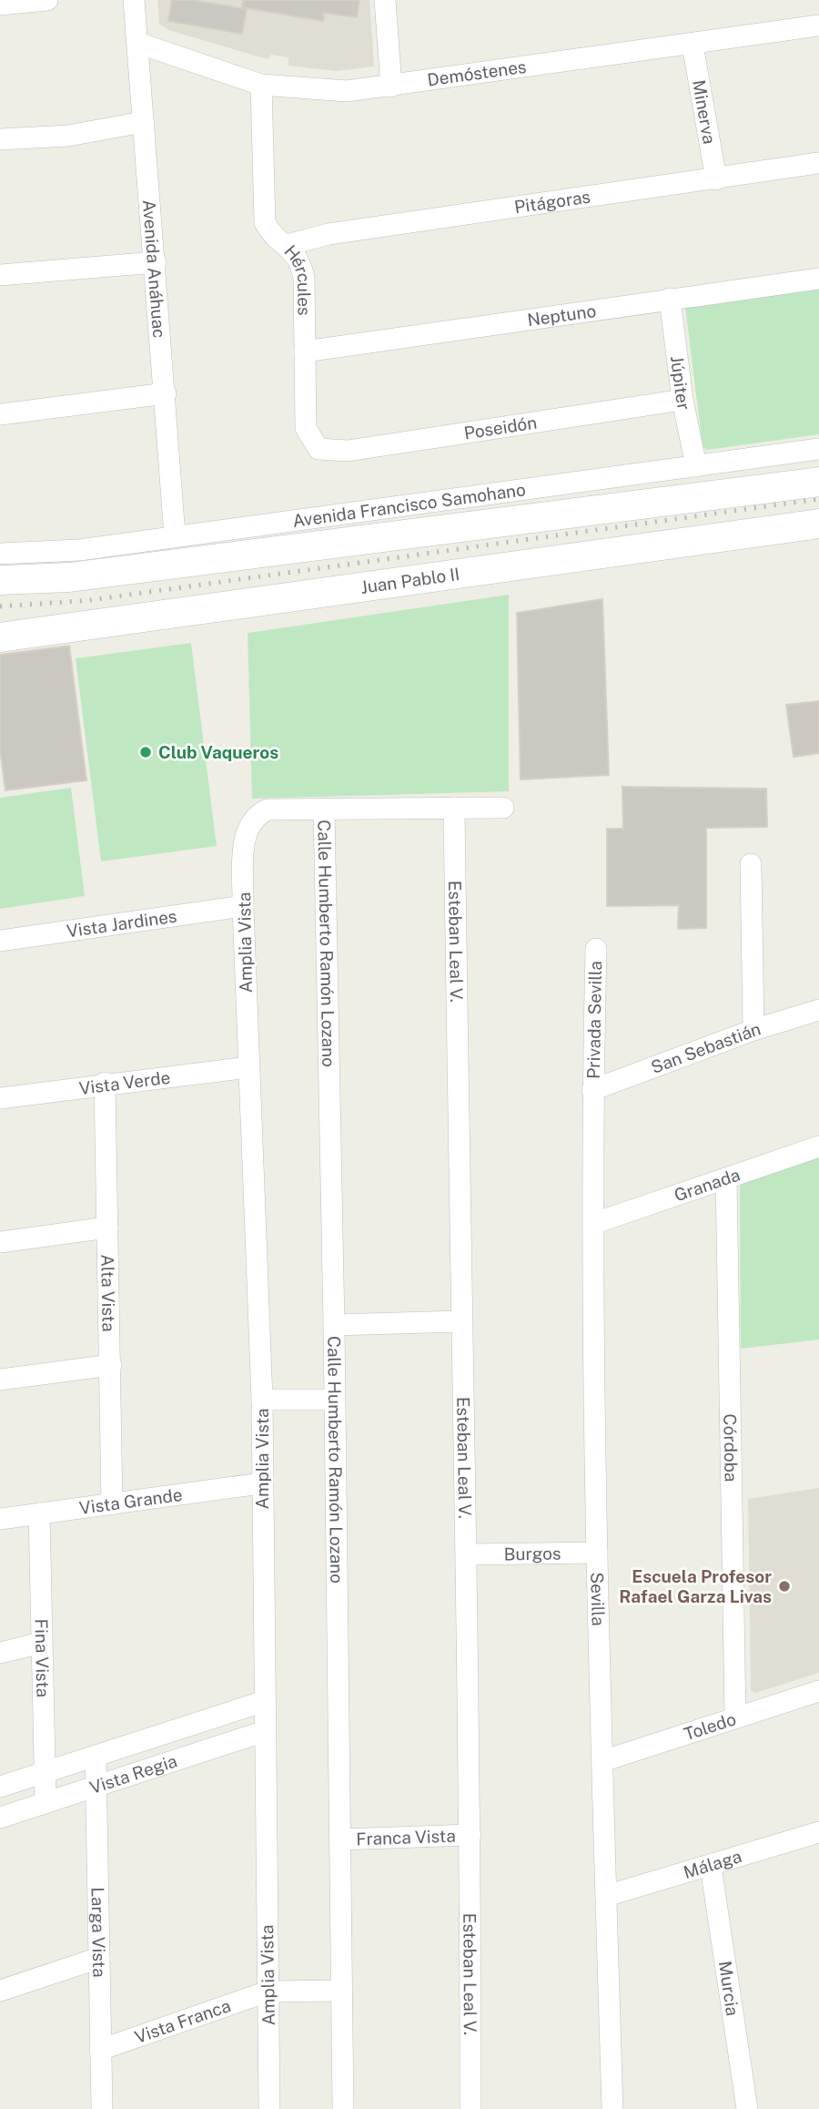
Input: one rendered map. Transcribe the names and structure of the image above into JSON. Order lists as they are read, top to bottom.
{
  "streets": {
    "main road": ["Juan Pablo II"],
    "street": [
      "Demóstenes",
      "Minerva",
      "Pitágoras",
      "Avenida Anáhuac",
      "Hércules",
      "Neptuno",
      "Júpiter",
      "Poseidón",
      "Avenida Francisco Samohano",
      "Vista Jardines",
      "Amplia Vista",
      "Esteban Leal V.",
      "Calle Humberto Ramón Lozano",
      "Privada Sevilla",
      "San Sebastián",
      "Vista Verde",
      "Granada",
      "Alta Vista",
      "Córdoba",
      "Vista Grande",
      "Burgos",
      "Sevilla",
      "Fina Vista",
      "Toledo",
      "Vista Regia",
      "Franca Vista",
      "Málaga",
      "Larga Vista",
      "Murcia",
      "Vista Franca"
    ]
  },
  "crossings": [
    ["Demóstenes", "Minerva"],
    ["Demóstenes", "Avenida Anáhuac"],
    ["Demóstenes", "Hércules"],
    ["Minerva", "Pitágoras"],
    ["Pitágoras", "Hércules"],
    ["Avenida Anáhuac", "Avenida Francisco Samohano"],
    ["Hércules", "Neptuno"],
    ["Hércules", "Poseidón"],
    ["Neptuno", "Júpiter"],
    ["Júpiter", "Poseidón"],
    ["Júpiter", "Avenida Francisco Samohano"],
    ["Vista Jardines", "Amplia Vista"],
    ["Amplia Vista", "Calle Humberto Ramón Lozano"],
    ["Amplia Vista", "Vista Verde"],
    ["Amplia Vista", "Vista Grande"],
    ["Amplia Vista", "Vista Regia"],
    ["Amplia Vista", "Vista Franca"],
    ["Esteban Leal V.", "Burgos"],
    ["Esteban Leal V.", "Franca Vista"],
    ["Calle Humberto Ramón Lozano", "Franca Vista"],
    ["Calle Humberto Ramón Lozano", "Vista Franca"],
    ["Privada Sevilla", "San Sebastián"],
    ["Privada Sevilla", "Sevilla"],
    ["San Sebastián", "Sevilla"],
    ["Vista Verde", "Alta Vista"],
    ["Granada", "Córdoba"],
    ["Granada", "Sevilla"],
    ["Alta Vista", "Vista Grande"],
    ["Córdoba", "Toledo"],
    ["Vista Grande", "Fina Vista"],
    ["Burgos", "Sevilla"],
    ["Sevilla", "Toledo"],
    ["Sevilla", "Málaga"],
    ["Fina Vista", "Vista Regia"],
    ["Vista Regia", "Larga Vista"],
    ["Málaga", "Murcia"],
    ["Larga Vista", "Vista Franca"]
  ],
  "places": ["Club Vaqueros", "Escuela Profesor Rafael Garza Livas"]
}
